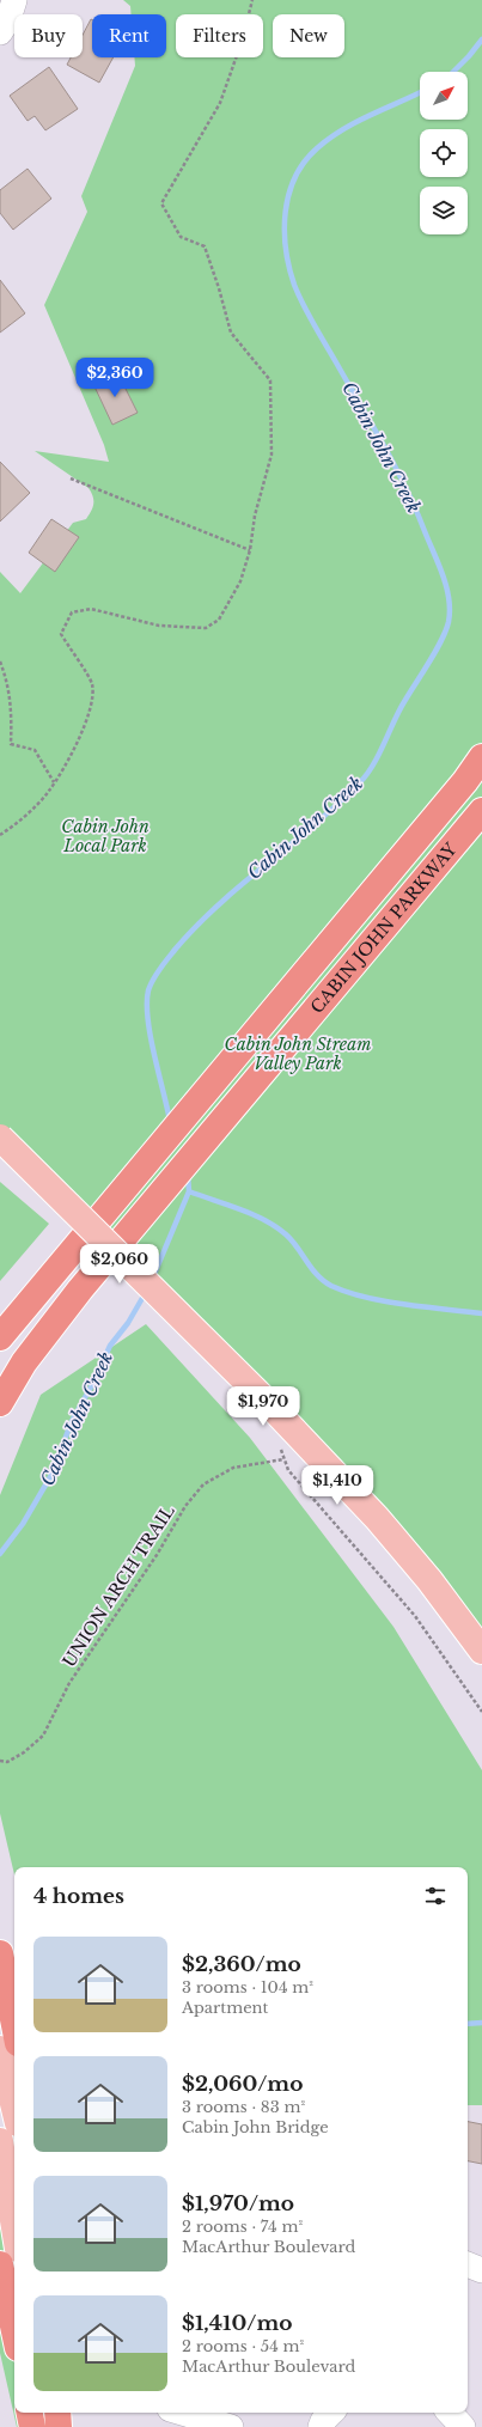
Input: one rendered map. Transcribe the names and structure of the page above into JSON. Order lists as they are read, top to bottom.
{
  "streets": {
    "highway": ["CABIN JOHN PARKWAY"],
    "path": ["UNION ARCH TRAIL"]
  },
  "water": ["Cabin John Creek"],
  "parks": ["Cabin John Local Park", "Cabin John Stream Valley Park"],
  "north": "top right",
  "page": {
    "chip": [
      "Buy",
      "Rent",
      "Filters",
      "New"
    ],
    "price": [
      "$2,360",
      "$2,060",
      "$1,970",
      "$1,410"
    ],
    "heading": "4 homes",
    "list": [
      {
        "name": "$2,360/mo",
        "note": "3 rooms · 104 m² · Apartment"
      },
      {
        "name": "$2,060/mo",
        "note": "3 rooms · 83 m² · Cabin John Bridge"
      },
      {
        "name": "$1,970/mo",
        "note": "2 rooms · 74 m² · MacArthur Boulevard"
      },
      {
        "name": "$1,410/mo",
        "note": "2 rooms · 54 m² · MacArthur Boulevard"
      }
    ]
  }
}
